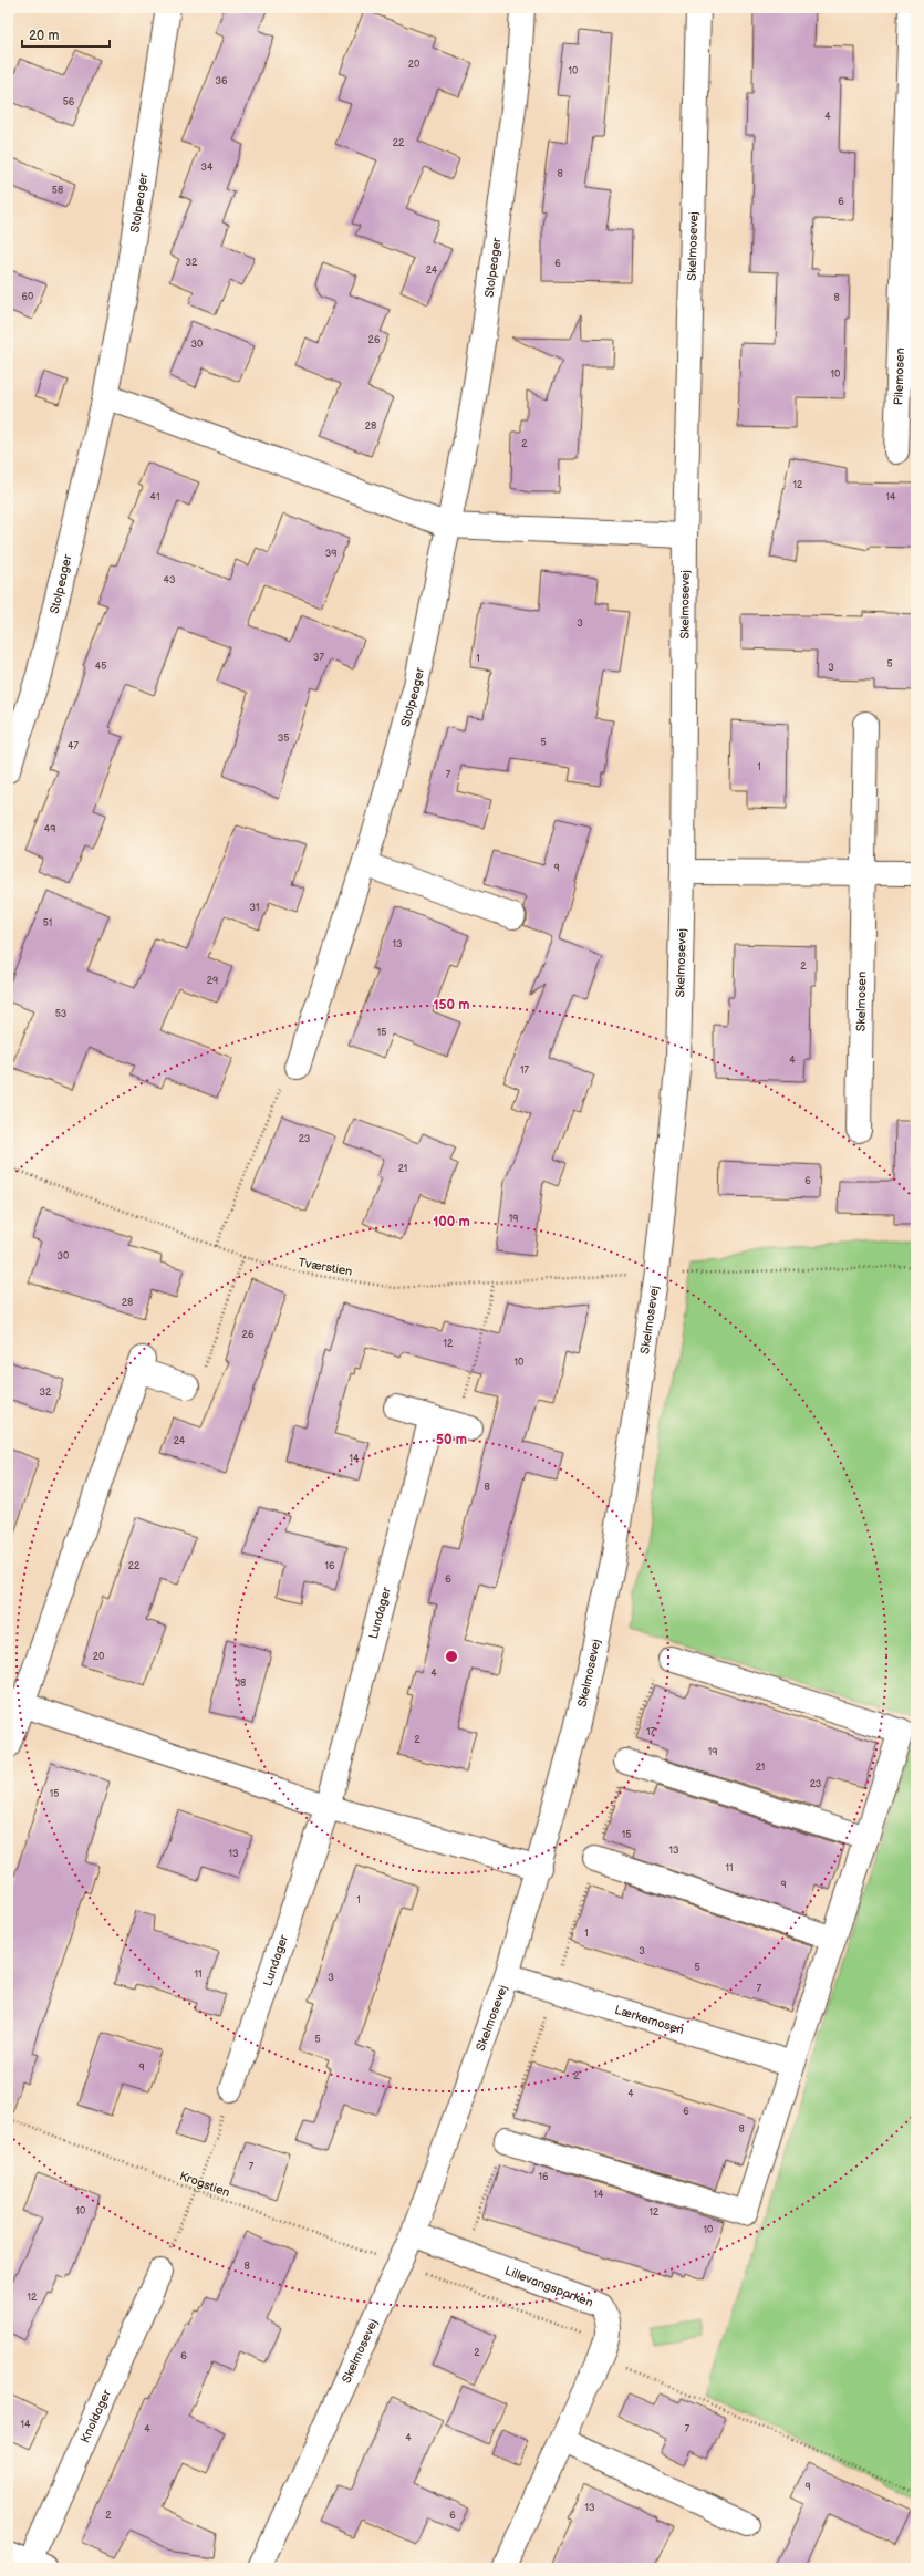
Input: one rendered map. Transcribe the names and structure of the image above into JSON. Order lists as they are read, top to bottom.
{
  "streets": {
    "street": [
      "Stolpeager",
      "Skelmosevej",
      "Pilemosen",
      "Skelmosen",
      "Lundager",
      "Lærkemosen",
      "Lillevangsparken",
      "Knoldager"
    ],
    "path": ["Tværstien", "Krogstien"]
  },
  "crossings": [
    ["Skelmosevej", "Tværstien"],
    ["Skelmosevej", "Lærkemosen"],
    ["Skelmosevej", "Krogstien"],
    ["Skelmosevej", "Lillevangsparken"],
    ["Krogstien", "Lillevangsparken"]
  ],
  "house_numbers": [
    "20",
    "10",
    "36",
    "56",
    "4",
    "22",
    "34",
    "8",
    "58",
    "6",
    "32",
    "6",
    "24",
    "60",
    "8",
    "26",
    "30",
    "10",
    "28",
    "2",
    "12",
    "41",
    "14",
    "39",
    "43",
    "3",
    "37",
    "1",
    "5",
    "45",
    "3",
    "35",
    "5",
    "47",
    "1",
    "7",
    "49",
    "9",
    "31",
    "51",
    "13",
    "2",
    "29",
    "53",
    "15",
    "4",
    "17",
    "23",
    "21",
    "6",
    "19",
    "30",
    "28",
    "26",
    "12",
    "10",
    "32",
    "24",
    "14",
    "8",
    "22",
    "16",
    "6",
    "20",
    "4",
    "18",
    "17",
    "2",
    "19",
    "21",
    "23",
    "15",
    "15",
    "13",
    "13",
    "11",
    "9",
    "1",
    "1",
    "3",
    "5",
    "11",
    "3",
    "7",
    "5",
    "9",
    "2",
    "4",
    "6",
    "8",
    "7",
    "16",
    "14",
    "10",
    "12",
    "10",
    "8",
    "12",
    "2",
    "6",
    "14",
    "4",
    "7",
    "4",
    "9",
    "13",
    "2",
    "6"
  ],
  "scale_bar": "20 m",
  "rings": ["150 m", "100 m", "50 m"]
}
